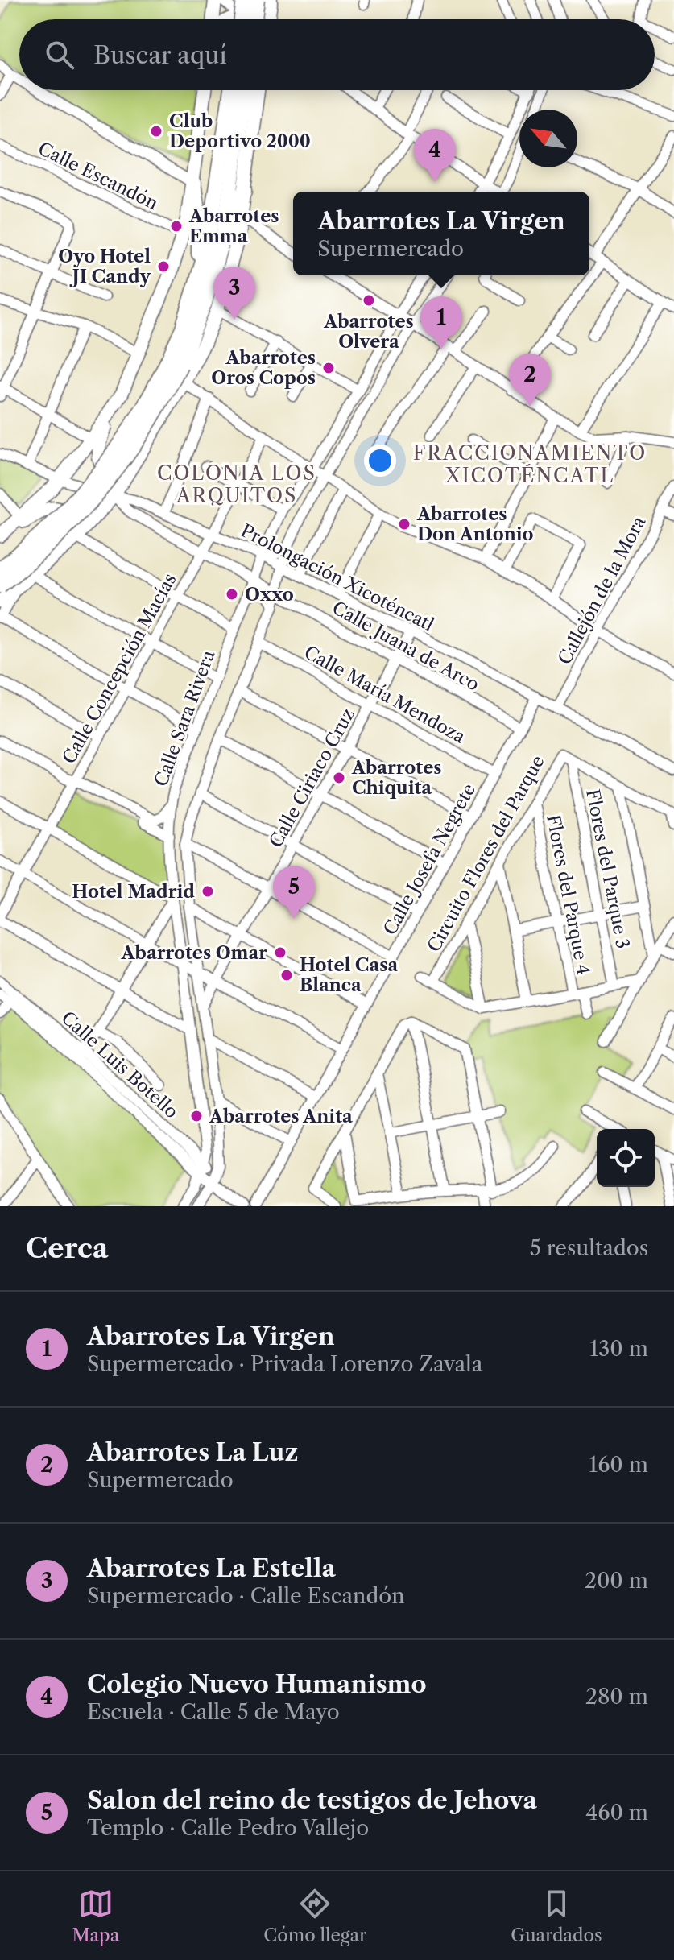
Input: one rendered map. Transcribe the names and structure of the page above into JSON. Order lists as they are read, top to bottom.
{
  "streets": {
    "street": [
      "Calle Escandón",
      "Prolongación Xicoténcatl",
      "Callejón de la Mora",
      "Calle Juana de Arco",
      "Calle Concepción Macías",
      "Calle María Mendoza",
      "Calle Sara Rivera",
      "Calle Ciriaco Cruz",
      "Circuito Flores del Parque",
      "Calle Josefa Negrete",
      "Flores del Parque 3",
      "Flores del Parque 4",
      "Calle Luis Botello"
    ]
  },
  "crossings": [
    ["Prolongación Xicoténcatl", "Callejón de la Mora"],
    ["Prolongación Xicoténcatl", "Calle Concepción Macías"],
    ["Prolongación Xicoténcatl", "Calle Sara Rivera"],
    ["Prolongación Xicoténcatl", "Calle Ciriaco Cruz"],
    ["Prolongación Xicoténcatl", "Calle Josefa Negrete"],
    ["Calle Juana de Arco", "Calle Ciriaco Cruz"],
    ["Calle Juana de Arco", "Calle Josefa Negrete"],
    ["Calle María Mendoza", "Calle Ciriaco Cruz"],
    ["Calle María Mendoza", "Calle Josefa Negrete"],
    ["Calle Sara Rivera", "Calle Luis Botello"],
    ["Circuito Flores del Parque", "Flores del Parque 3"],
    ["Circuito Flores del Parque", "Flores del Parque 4"]
  ],
  "districts": ["FRACCIONAMIENTO XICOTÉNCATL", "COLONIA LOS ARQUITOS"],
  "places": [
    "Club Deportivo 2000",
    "Abarrotes Emma",
    "Oyo Hotel JI Candy",
    "Abarrotes Olvera",
    "Abarrotes Oros Copos",
    "Abarrotes Don Antonio",
    "Oxxo",
    "Abarrotes Chiquita",
    "Hotel Madrid",
    "Abarrotes Omar",
    "Hotel Casa Blanca",
    "Abarrotes Anita"
  ],
  "north": "top left",
  "page": {
    "search": "Buscar aquí",
    "pins": [
      "4",
      "3",
      "1",
      "2",
      "5"
    ],
    "popup": ["Abarrotes La Virgen", "Supermercado"],
    "heading": ["Cerca", "5 resultados"],
    "list": [
      {
        "mark": "1",
        "name": "Abarrotes La Virgen",
        "note": "Supermercado · Privada Lorenzo Zavala",
        "value": "130 m"
      },
      {
        "mark": "2",
        "name": "Abarrotes La Luz",
        "note": "Supermercado",
        "value": "160 m"
      },
      {
        "mark": "3",
        "name": "Abarrotes La Estella",
        "note": "Supermercado · Calle Escandón",
        "value": "200 m"
      },
      {
        "mark": "4",
        "name": "Colegio Nuevo Humanismo",
        "note": "Escuela · Calle 5 de Mayo",
        "value": "280 m"
      },
      {
        "mark": "5",
        "name": "Salon del reino de testigos de Jehova",
        "note": "Templo · Calle Pedro Vallejo",
        "value": "460 m"
      }
    ],
    "nav": ["Mapa", "Cómo llegar", "Guardados"]
  }
}
